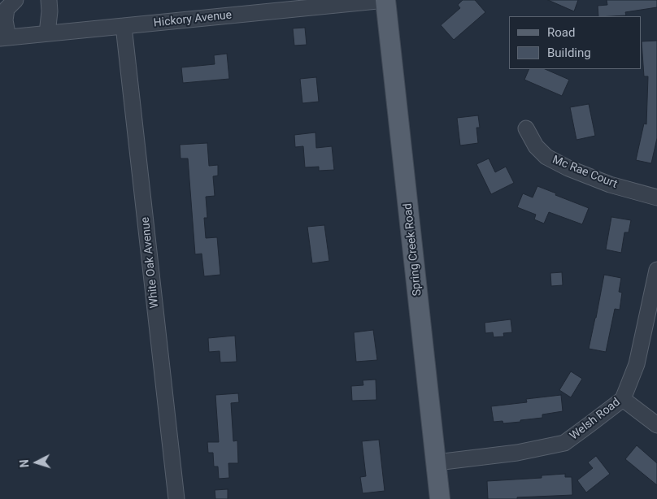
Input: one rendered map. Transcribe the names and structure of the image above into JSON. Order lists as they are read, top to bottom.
{
  "streets": {
    "main road": ["Spring Creek Road"],
    "street": [
      "Hickory Avenue",
      "Mc Rae Court",
      "White Oak Avenue",
      "Welsh Road"
    ]
  },
  "crossings": [
    ["Hickory Avenue", "Spring Creek Road"],
    ["Hickory Avenue", "White Oak Avenue"],
    ["Spring Creek Road", "Welsh Road"]
  ],
  "legend": ["Road", "Building"],
  "north": "left"
}
